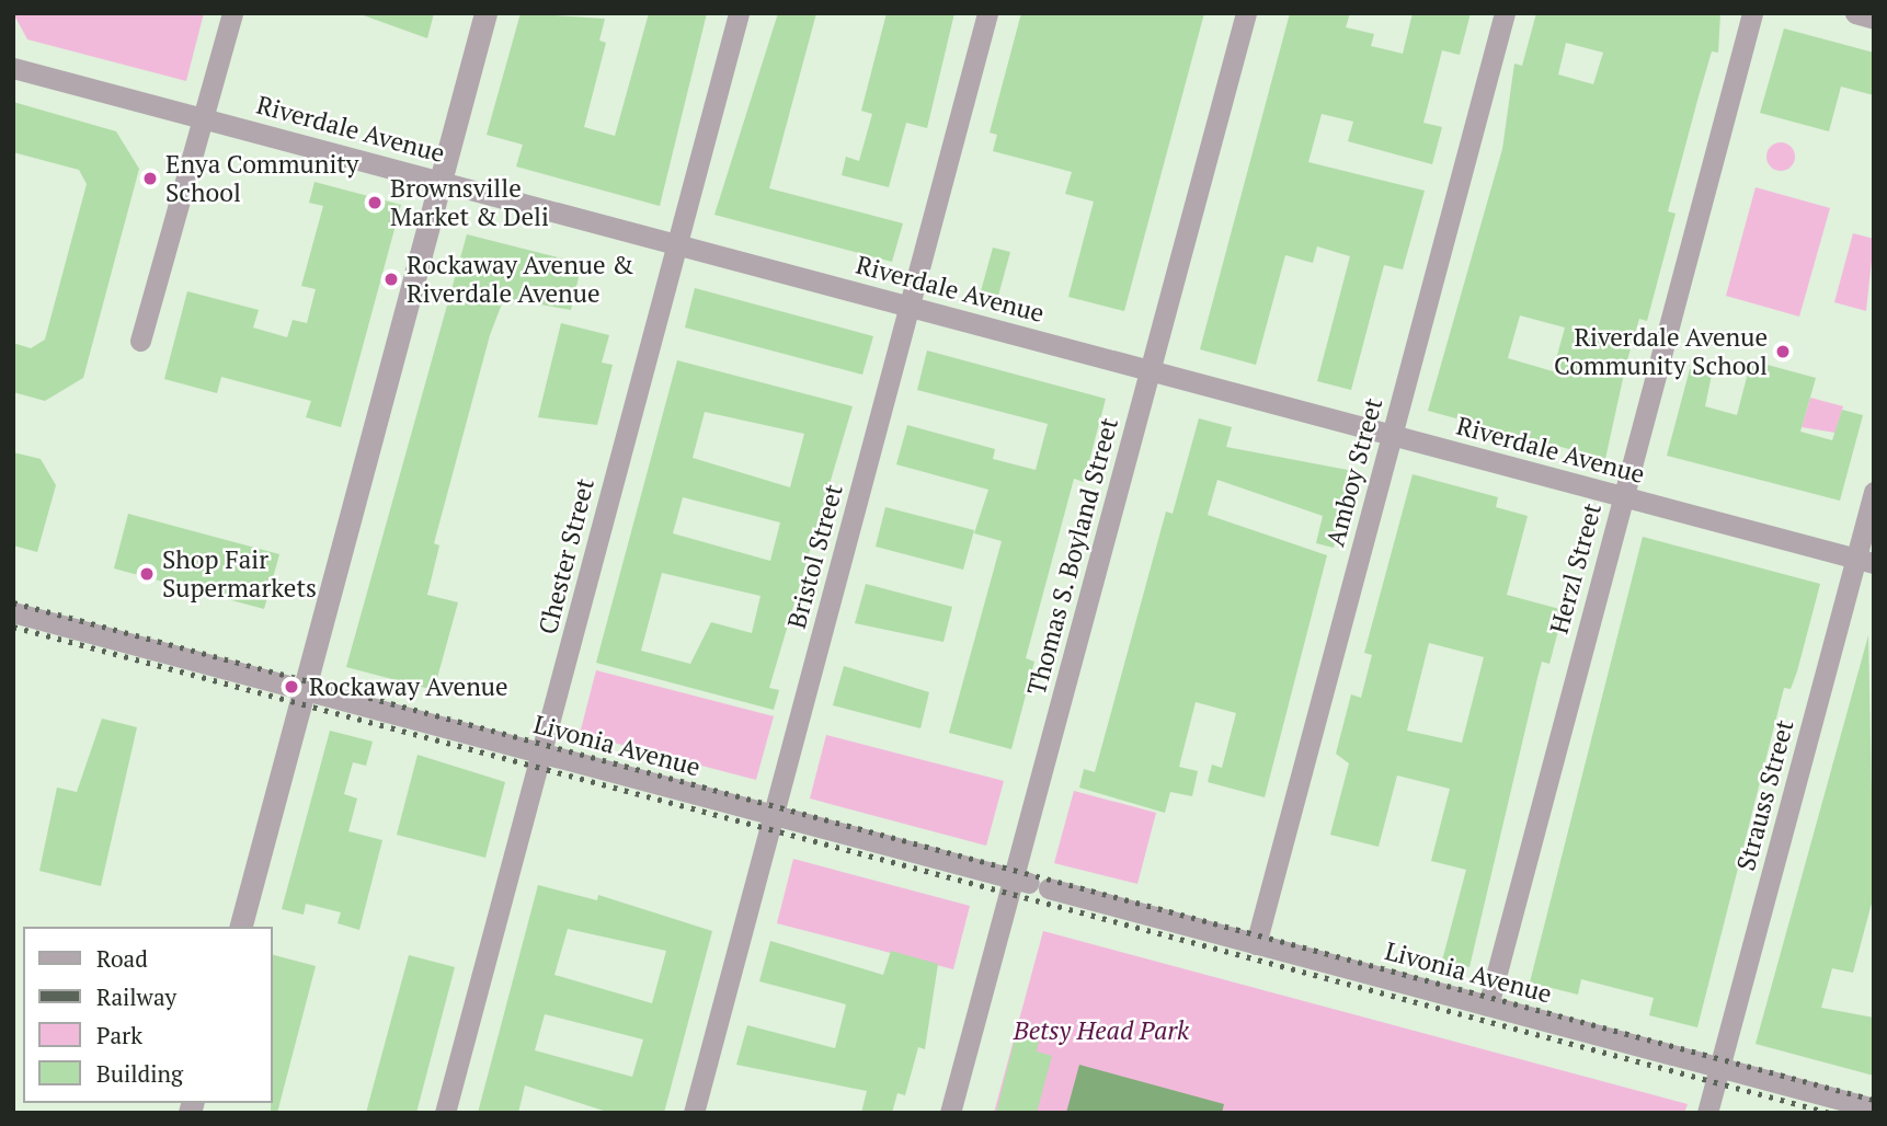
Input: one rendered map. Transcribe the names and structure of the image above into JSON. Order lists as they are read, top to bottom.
{
  "streets": {
    "street": [
      "Riverdale Avenue",
      "Amboy Street",
      "Chester Street",
      "Bristol Street",
      "Thomas S. Boyland Street",
      "Herzl Street",
      "Livonia Avenue",
      "Strauss Street"
    ]
  },
  "crossings": [
    ["Riverdale Avenue", "Amboy Street"],
    ["Riverdale Avenue", "Chester Street"],
    ["Riverdale Avenue", "Bristol Street"],
    ["Riverdale Avenue", "Thomas S. Boyland Street"],
    ["Riverdale Avenue", "Herzl Street"],
    ["Riverdale Avenue", "Strauss Street"],
    ["Amboy Street", "Livonia Avenue"],
    ["Chester Street", "Livonia Avenue"],
    ["Bristol Street", "Livonia Avenue"],
    ["Thomas S. Boyland Street", "Livonia Avenue"],
    ["Herzl Street", "Livonia Avenue"],
    ["Livonia Avenue", "Strauss Street"]
  ],
  "parks": ["Betsy Head Park"],
  "places": [
    "Enya Community School",
    "Brownsville Market & Deli",
    "Rockaway Avenue & Riverdale Avenue",
    "Riverdale Avenue Community School",
    "Shop Fair Supermarkets",
    "Rockaway Avenue"
  ],
  "legend": [
    "Road",
    "Railway",
    "Park",
    "Building"
  ]
}
